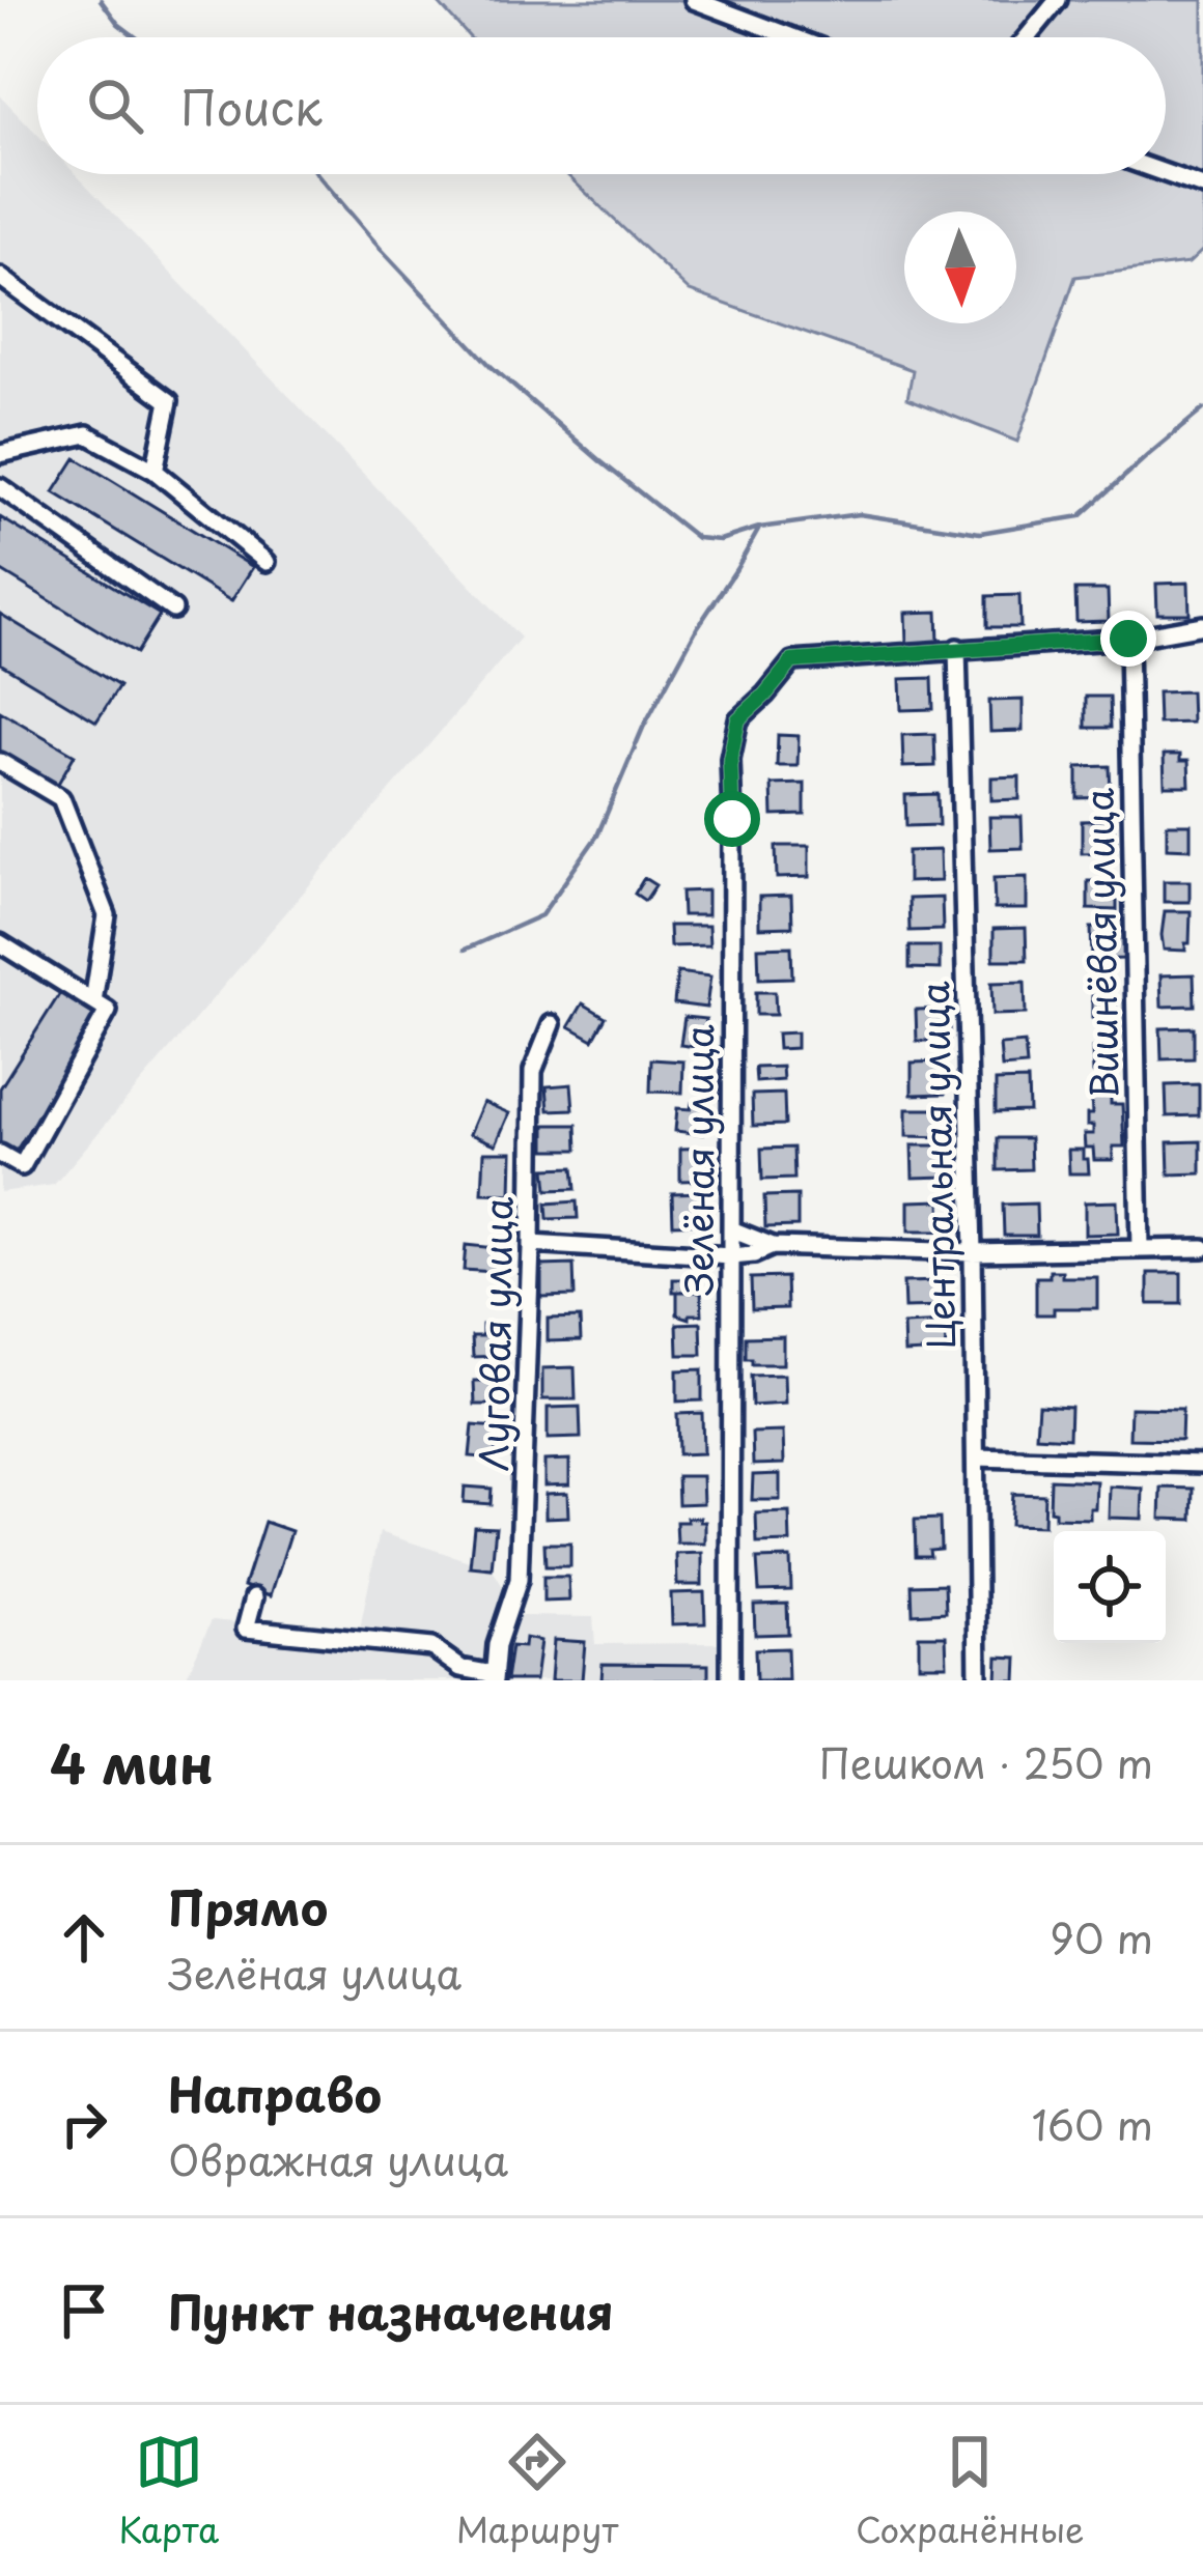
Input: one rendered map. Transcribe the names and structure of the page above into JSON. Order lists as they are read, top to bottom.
{
  "streets": {
    "street": [
      "Вишнёвая улица",
      "Зелёная улица",
      "Центральная улица",
      "Луговая улица"
    ]
  },
  "crossings": [
    ["Зелёная улица", "Центральная улица"]
  ],
  "north": "bottom",
  "page": {
    "search": "Поиск",
    "heading": ["4 мин", "Пешком · 250 m"],
    "list": [
      ["Прямо", "Зелёная улица", "90 m"],
      ["Направо", "Овражная улица", "160 m"],
      "Пункт назначения"
    ],
    "nav": ["Карта", "Маршрут", "Сохранённые"]
  }
}
